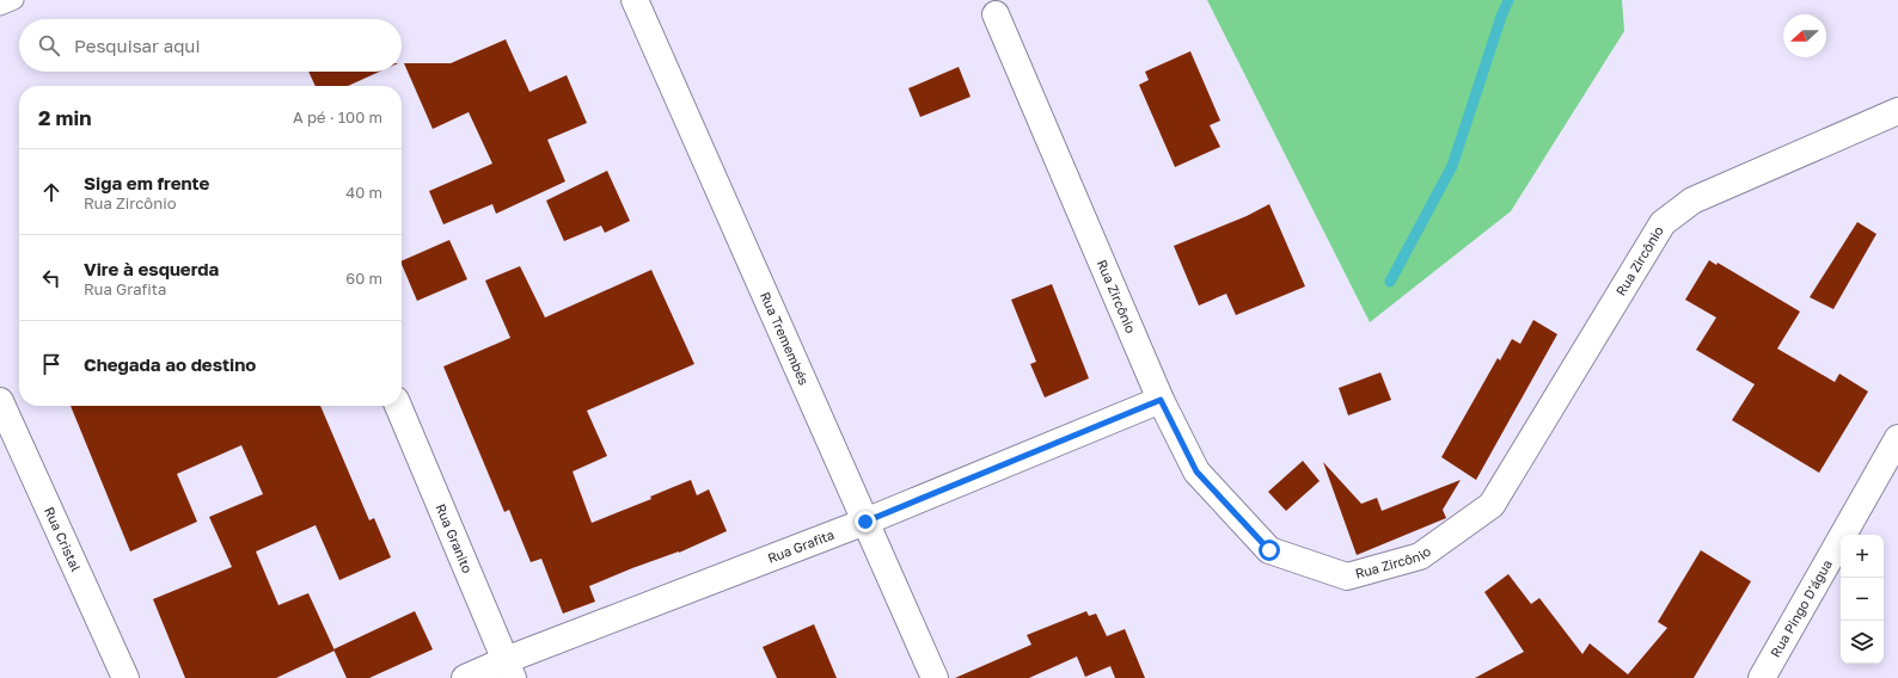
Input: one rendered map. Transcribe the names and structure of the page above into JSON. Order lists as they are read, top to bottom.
{
  "streets": {
    "street": [
      "Rua Zircônio",
      "Rua Tremembés",
      "Rua Cristal",
      "Rua Granito",
      "Rua Grafita",
      "Rua Pingo D'água"
    ]
  },
  "crossings": [
    ["Rua Zircônio", "Rua Grafita"],
    ["Rua Tremembés", "Rua Grafita"],
    ["Rua Granito", "Rua Grafita"]
  ],
  "north": "left",
  "page": {
    "search": "Pesquisar aqui",
    "heading": ["2 min", "A pé · 100 m"],
    "list": [
      ["Siga em frente", "Rua Zircônio", "40 m"],
      ["Vire à esquerda", "Rua Grafita", "60 m"],
      "Chegada ao destino"
    ],
    "map_buttons": ["+", "−"]
  }
}
